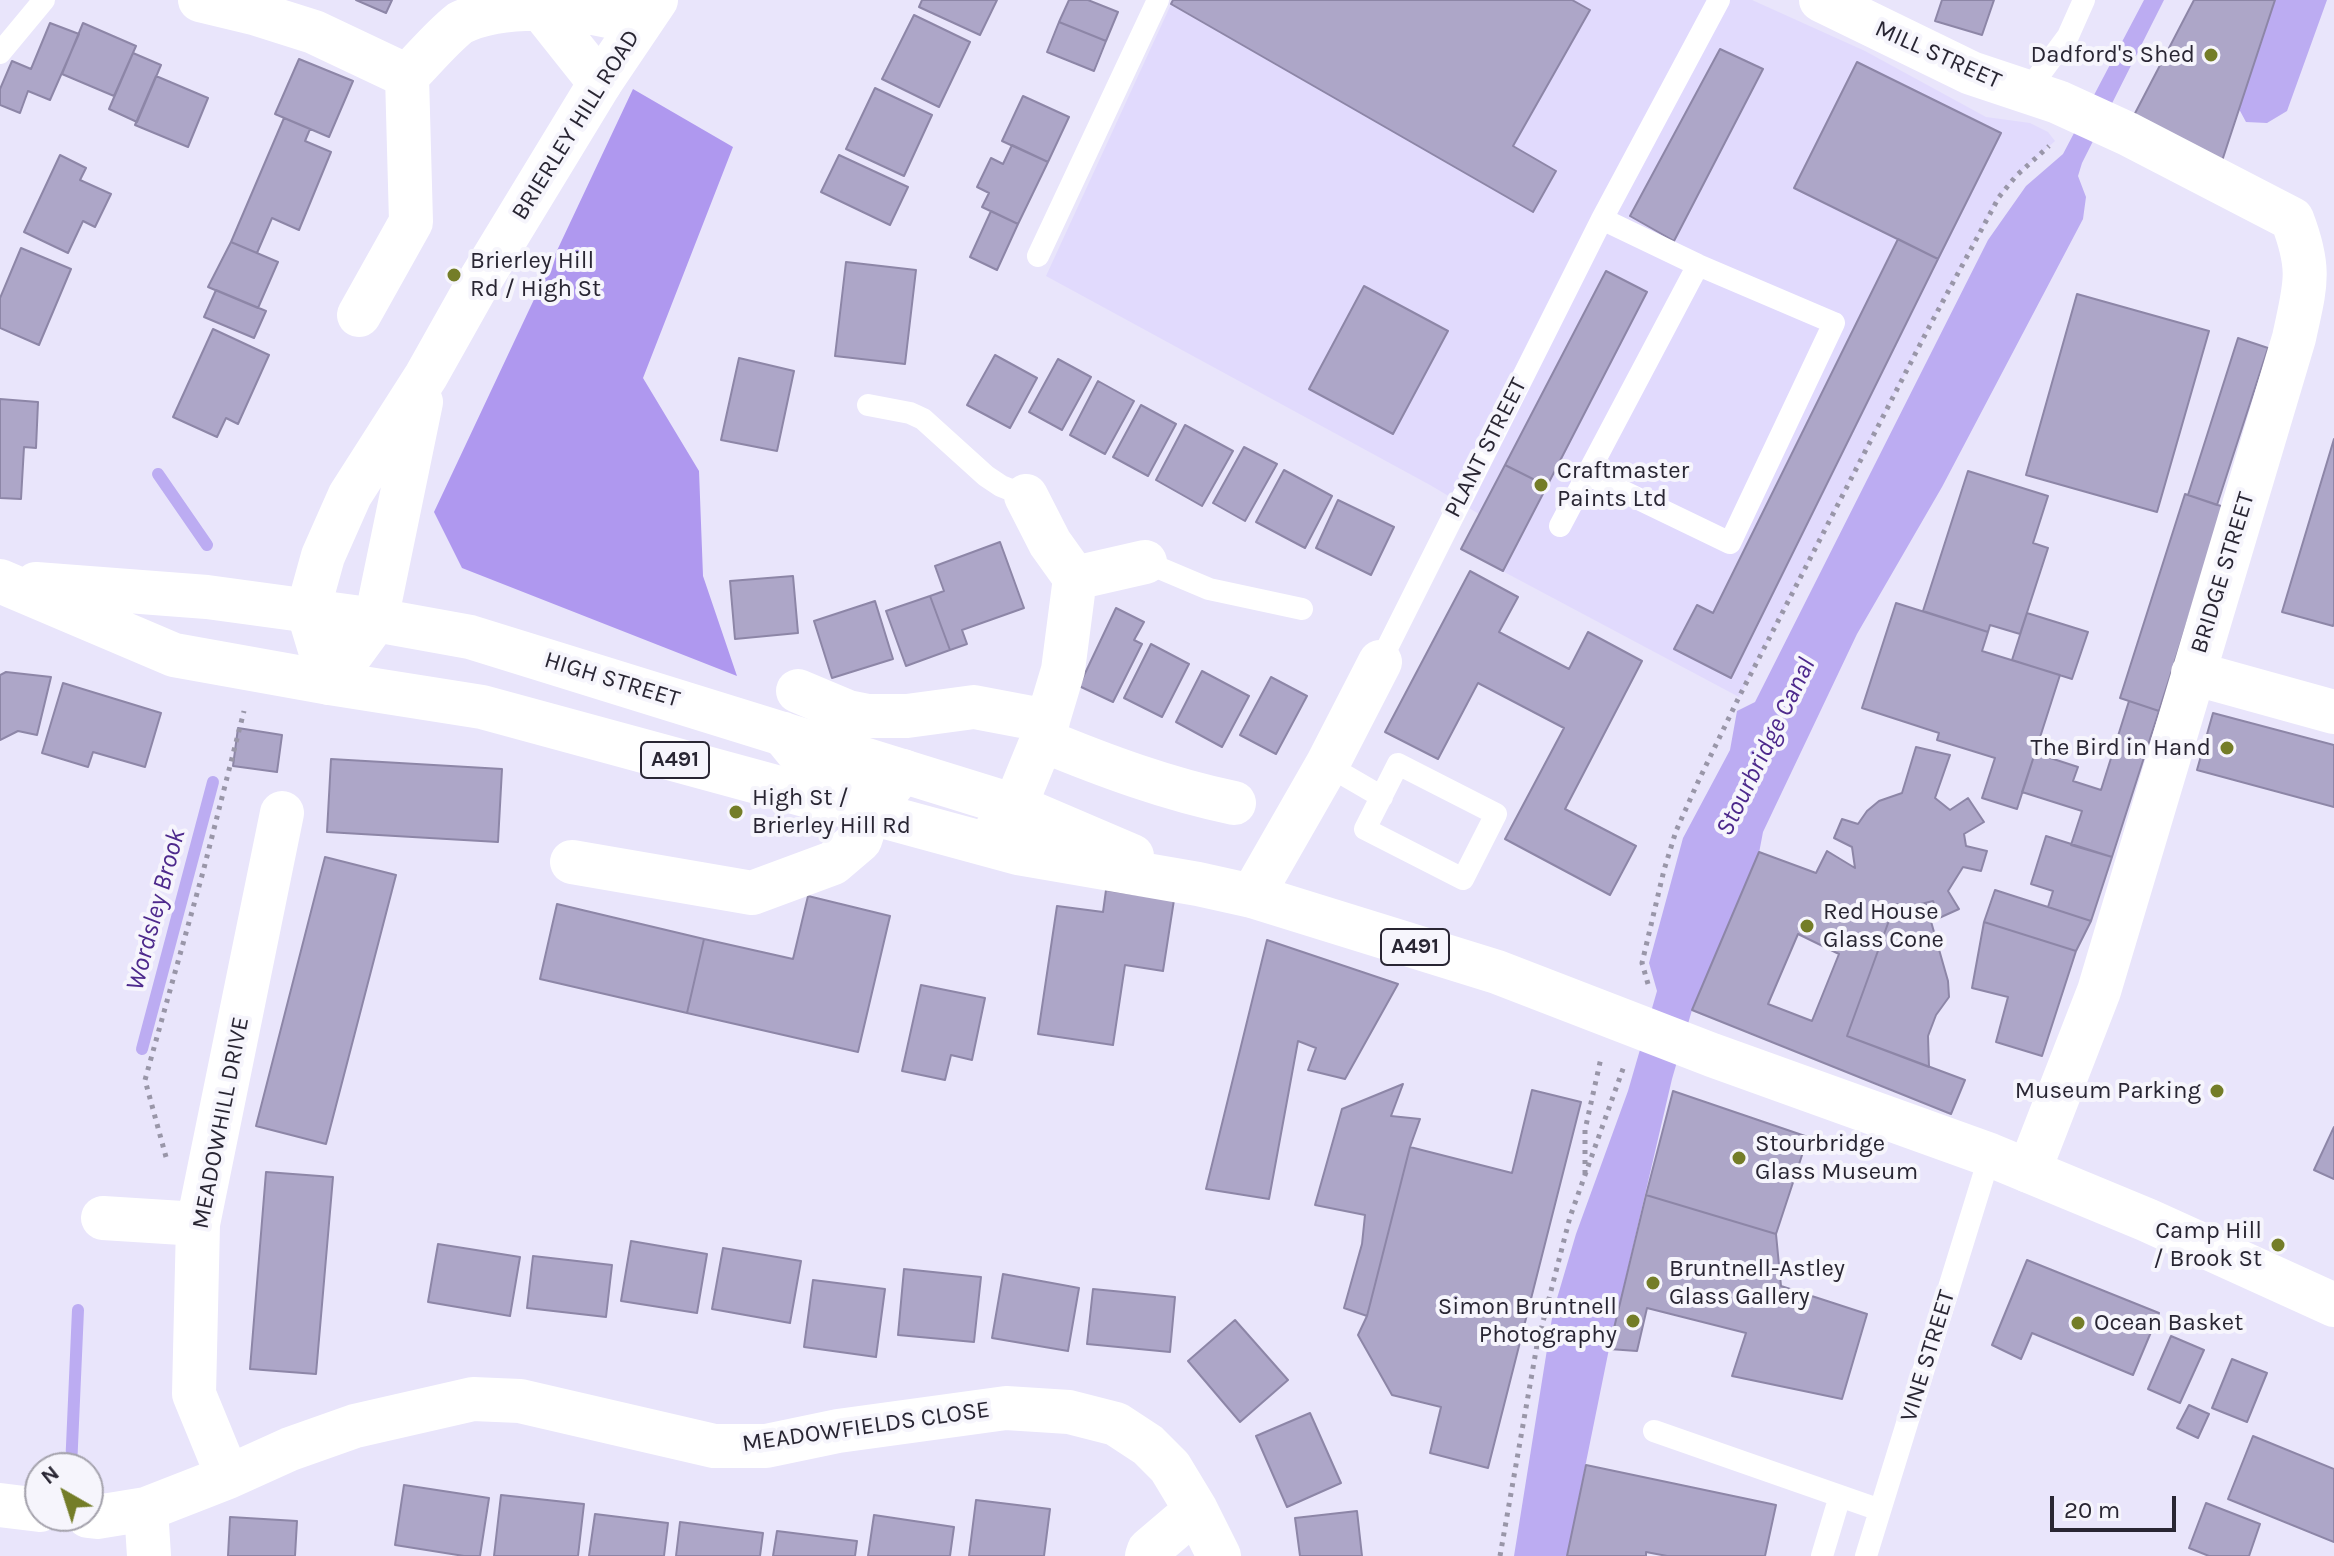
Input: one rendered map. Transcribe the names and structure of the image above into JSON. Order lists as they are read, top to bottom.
{
  "streets": {
    "main road": [
      "MILL STREET",
      "BRIERLEY HILL ROAD",
      "PLANT STREET",
      "BRIDGE STREET",
      "HIGH STREET",
      "A491",
      "MEADOWHILL DRIVE",
      "MEADOWFIELDS CLOSE"
    ],
    "lane": ["VINE STREET"]
  },
  "crossings": [
    ["MILL STREET", "BRIDGE STREET"],
    ["BRIERLEY HILL ROAD", "HIGH STREET"],
    ["PLANT STREET", "HIGH STREET"],
    ["BRIDGE STREET", "HIGH STREET"],
    ["BRIDGE STREET", "VINE STREET"],
    ["HIGH STREET", "VINE STREET"],
    ["MEADOWHILL DRIVE", "MEADOWFIELDS CLOSE"]
  ],
  "water": ["Stourbridge Canal", "Wordsley Brook"],
  "places": [
    "Dadford's Shed",
    "Brierley Hill Rd / High St",
    "Craftmaster Paints Ltd",
    "The Bird in Hand",
    "High St / Brierley Hill Rd",
    "Red House Glass Cone",
    "Museum Parking",
    "Stourbridge Glass Museum",
    "Camp Hill / Brook St",
    "Bruntnell-Astley Glass Gallery",
    "Simon Bruntnell Photography",
    "Ocean Basket"
  ],
  "scale_bar": "20 m",
  "north": "top left"
}
